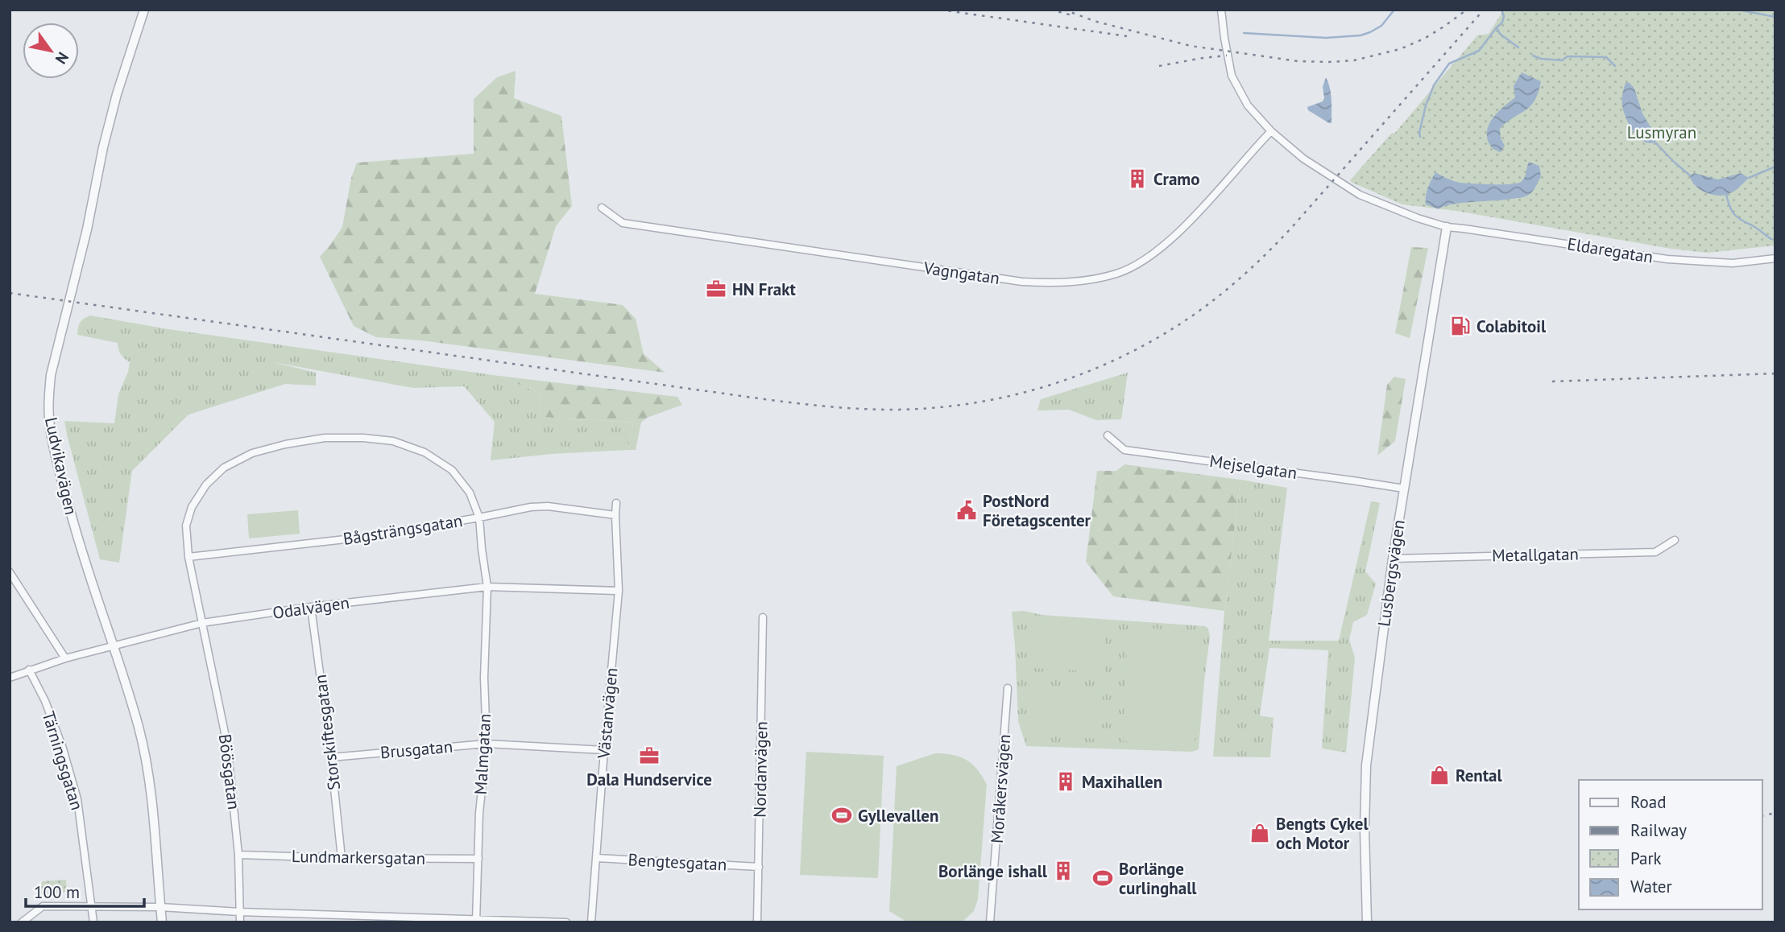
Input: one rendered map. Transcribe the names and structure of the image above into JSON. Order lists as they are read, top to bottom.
{
  "streets": {
    "street": [
      "Eldaregatan",
      "Vagngatan",
      "Ludvikavägen",
      "Mejselgatan",
      "Bågsträngsgatan",
      "Metallgatan",
      "Lusbergsvägen",
      "Odalvägen",
      "Västanvägen",
      "Storskiftesgatan",
      "Brusgatan",
      "Malmgatan",
      "Tärningsgatan",
      "Nordanvägen",
      "Böösgatan",
      "Moråkersvägen",
      "Lundmarkersgatan",
      "Bengtesgatan"
    ]
  },
  "crossings": [
    ["Eldaregatan", "Vagngatan"],
    ["Eldaregatan", "Lusbergsvägen"],
    ["Ludvikavägen", "Odalvägen"],
    ["Mejselgatan", "Lusbergsvägen"],
    ["Bågsträngsgatan", "Västanvägen"],
    ["Bågsträngsgatan", "Malmgatan"],
    ["Bågsträngsgatan", "Böösgatan"],
    ["Metallgatan", "Lusbergsvägen"],
    ["Odalvägen", "Västanvägen"],
    ["Odalvägen", "Storskiftesgatan"],
    ["Odalvägen", "Malmgatan"],
    ["Odalvägen", "Tärningsgatan"],
    ["Odalvägen", "Böösgatan"],
    ["Västanvägen", "Brusgatan"],
    ["Västanvägen", "Bengtesgatan"],
    ["Storskiftesgatan", "Brusgatan"],
    ["Storskiftesgatan", "Lundmarkersgatan"],
    ["Brusgatan", "Malmgatan"],
    ["Malmgatan", "Böösgatan"],
    ["Malmgatan", "Lundmarkersgatan"],
    ["Nordanvägen", "Bengtesgatan"],
    ["Böösgatan", "Lundmarkersgatan"]
  ],
  "parks": ["Lusmyran"],
  "places": {
    "building": ["Cramo", "Maxihallen", "Borlänge ishall"],
    "office": ["HN Frakt", "Dala Hundservice"],
    "fuel station": ["Colabitoil"],
    "public building": ["PostNord Företagscenter"],
    "shop": ["Rental", "Bengts Cykel och Motor"],
    "sports": ["Gyllevallen", "Borlänge curlinghall"]
  },
  "legend": [
    "Road",
    "Railway",
    "Park",
    "Water"
  ],
  "scale_bar": "100 m",
  "north": "bottom right"
}
